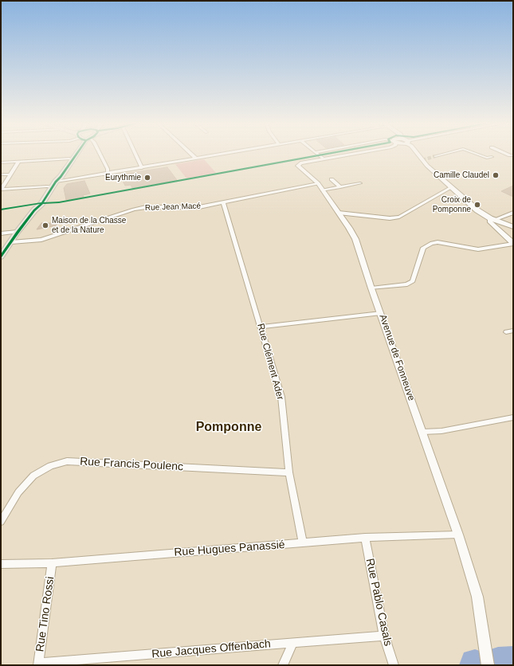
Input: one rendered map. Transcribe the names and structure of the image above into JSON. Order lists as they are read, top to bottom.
{
  "streets": {
    "street": [
      "Rue Jean Macé",
      "Avenue de Fonneuve",
      "Rue Clément Ader",
      "Rue Francis Poulenc",
      "Rue Hugues Panassié",
      "Rue Pablo Casals",
      "Rue Tino Rossi",
      "Rue Jacques Offenbach"
    ]
  },
  "crossings": [
    ["Rue Jean Macé", "Avenue de Fonneuve"],
    ["Rue Jean Macé", "Rue Clément Ader"],
    ["Avenue de Fonneuve", "Rue Hugues Panassié"],
    ["Rue Clément Ader", "Rue Francis Poulenc"],
    ["Rue Clément Ader", "Rue Hugues Panassié"],
    ["Rue Hugues Panassié", "Rue Pablo Casals"],
    ["Rue Hugues Panassié", "Rue Tino Rossi"],
    ["Rue Pablo Casals", "Rue Jacques Offenbach"],
    ["Rue Tino Rossi", "Rue Jacques Offenbach"]
  ],
  "districts": ["Pomponne"],
  "places": [
    "Camille Claudel",
    "Eurythmie",
    "Croix de Pomponne",
    "Maison de la Chasse et de la Nature"
  ]
}
